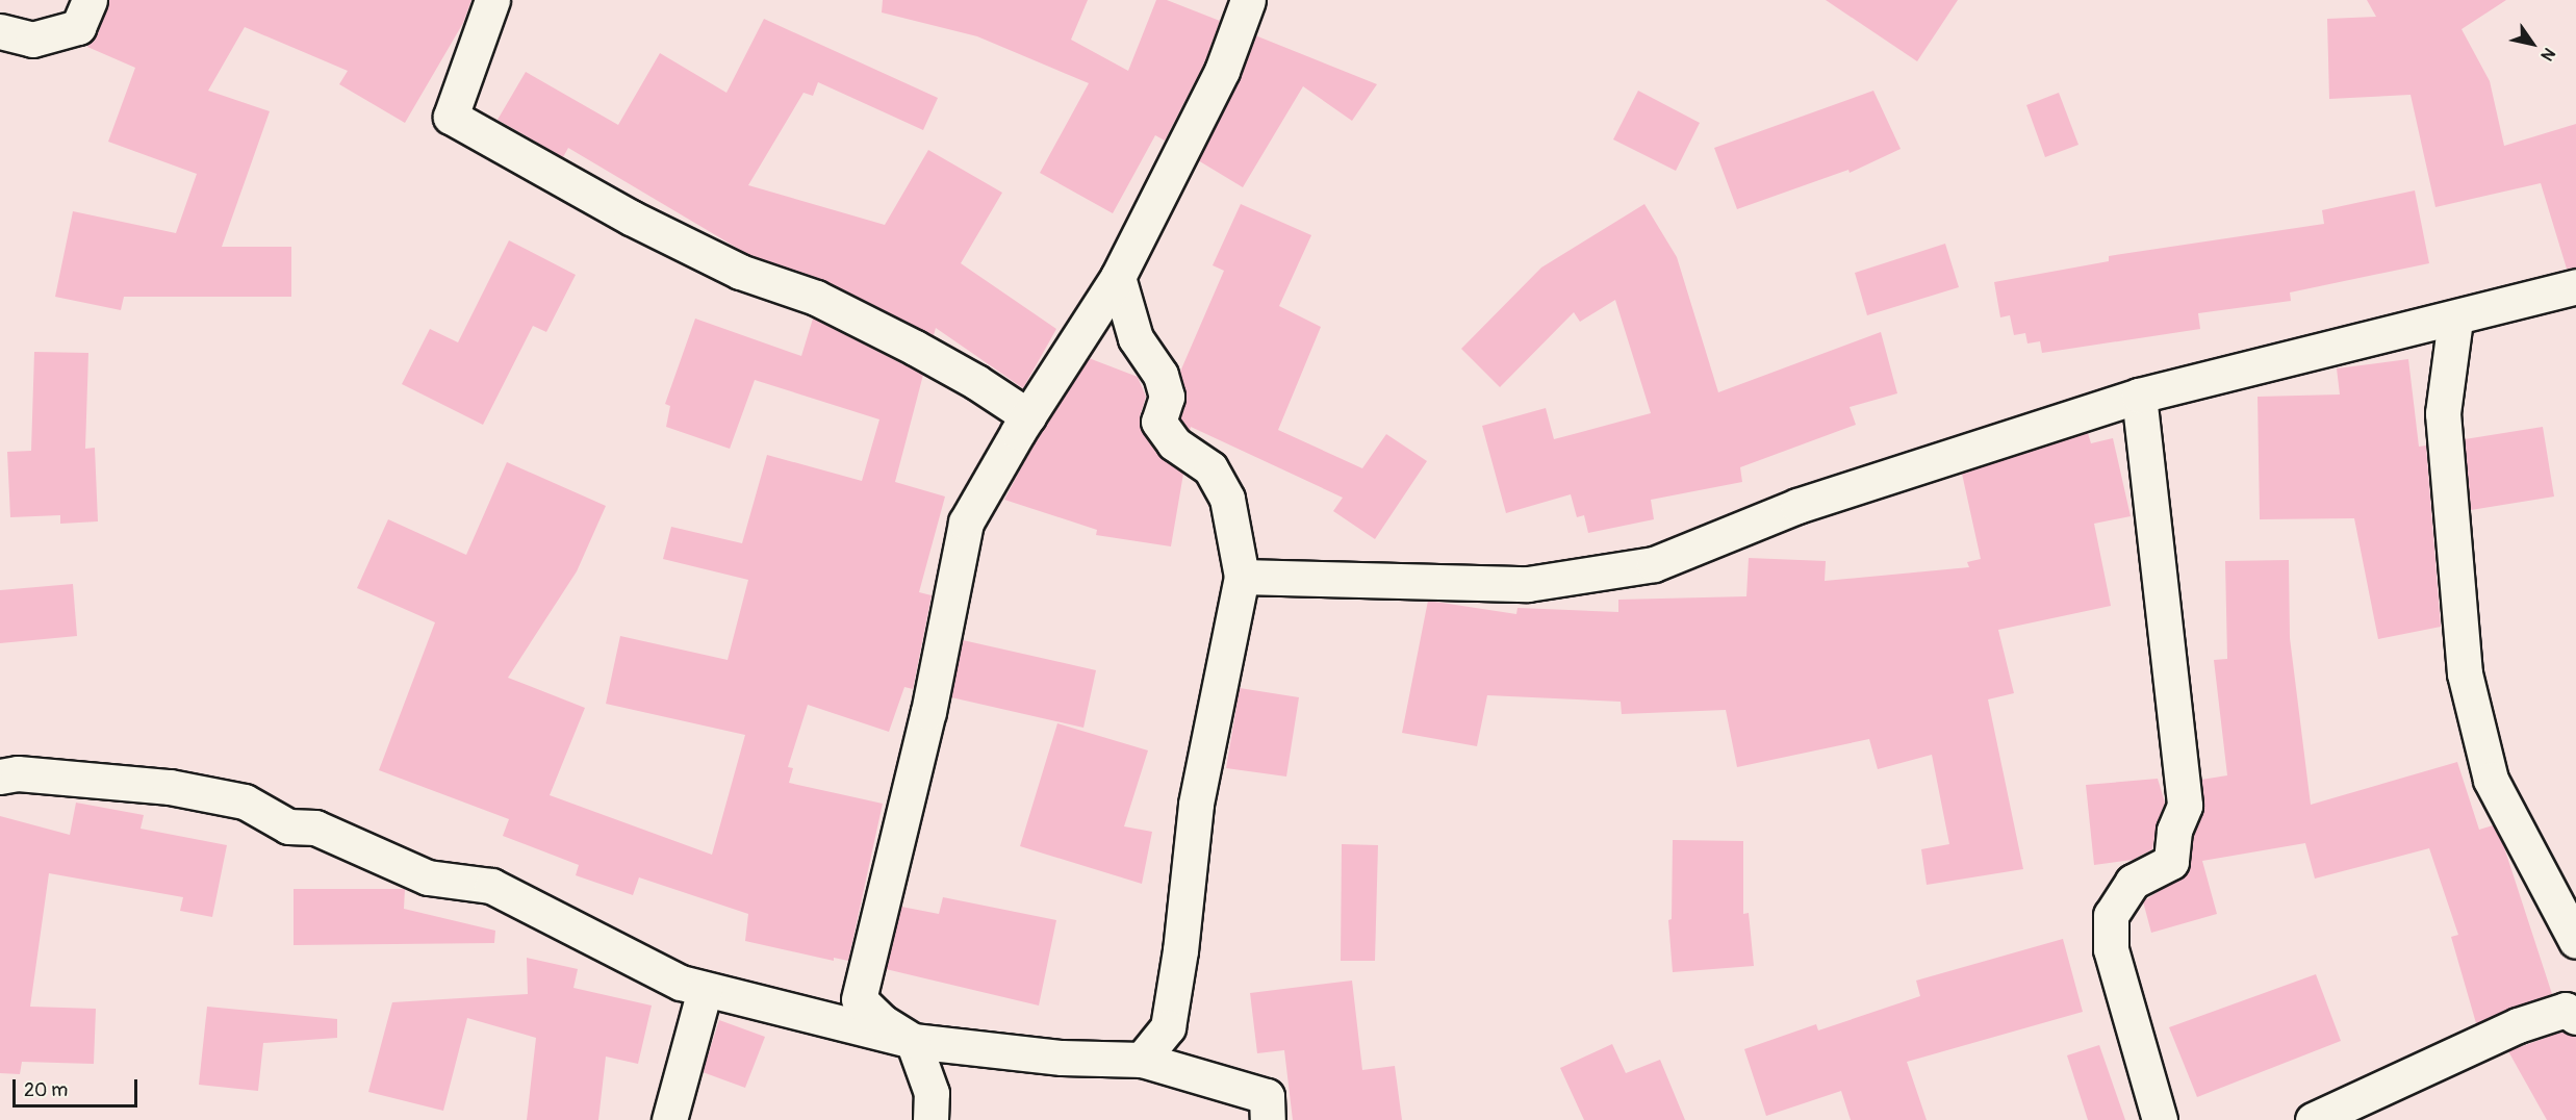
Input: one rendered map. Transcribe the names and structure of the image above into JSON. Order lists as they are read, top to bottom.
{
  "scale_bar": "20 m",
  "north": "bottom right"
}
